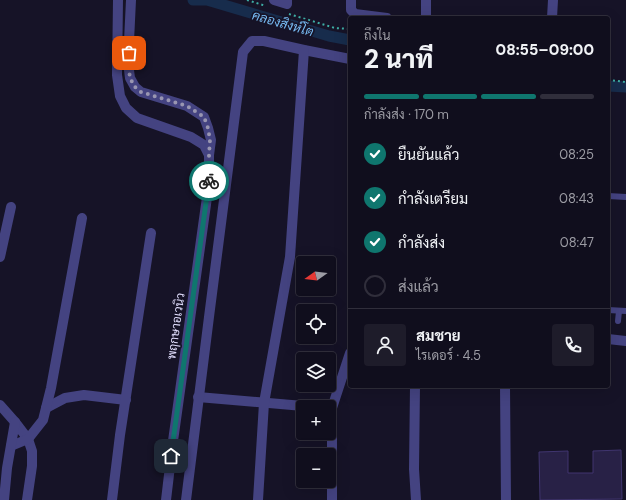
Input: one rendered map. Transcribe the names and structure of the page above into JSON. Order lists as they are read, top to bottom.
{
  "streets": {
    "street": ["พฤกษาอเวนิว"]
  },
  "water": ["คลองสิงห์โต"],
  "north": "left",
  "page": {
    "heading": ["2 นาที", "ถึงใน", "08:55–09:00"],
    "panel": ["สมชาย", "ไรเดอร์ · 4.5"],
    "bar": "กำลังส่ง · 170 m",
    "list": [
      ["ยืนยันแล้ว", "08:25"],
      ["กำลังเตรียม", "08:43"],
      ["กำลังส่ง", "08:47"],
      "ส่งแล้ว"
    ],
    "map_buttons": ["+", "−"]
  }
}
